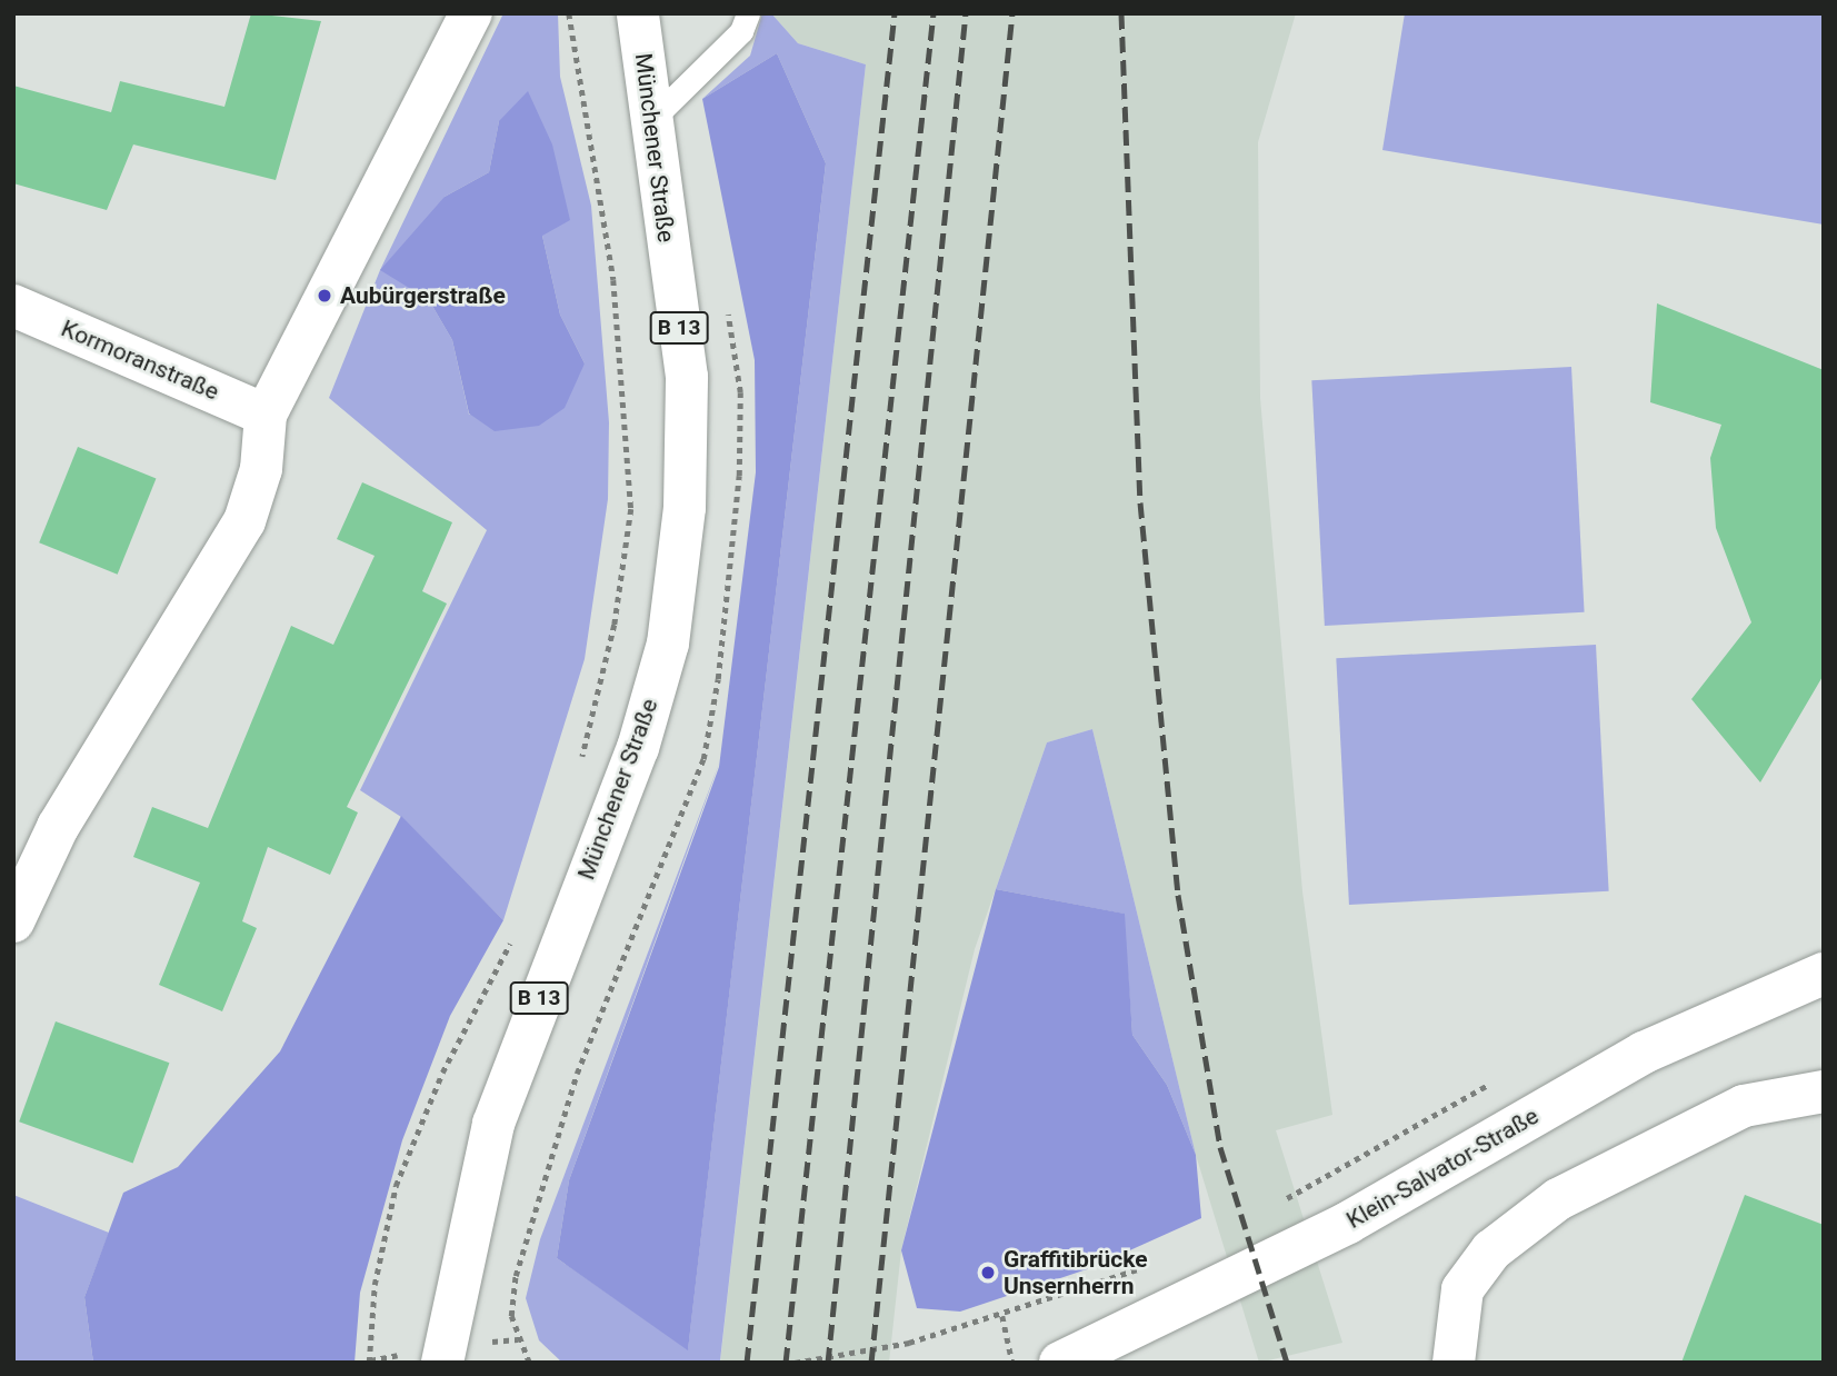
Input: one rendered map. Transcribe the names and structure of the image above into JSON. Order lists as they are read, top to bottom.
{
  "streets": {
    "main road": [
      "Münchener Straße",
      "B 13",
      "Kormoranstraße",
      "Klein-Salvator-Straße"
    ]
  },
  "places": ["Aubürgerstraße", "Graffitibrücke Unsernherrn"]
}
